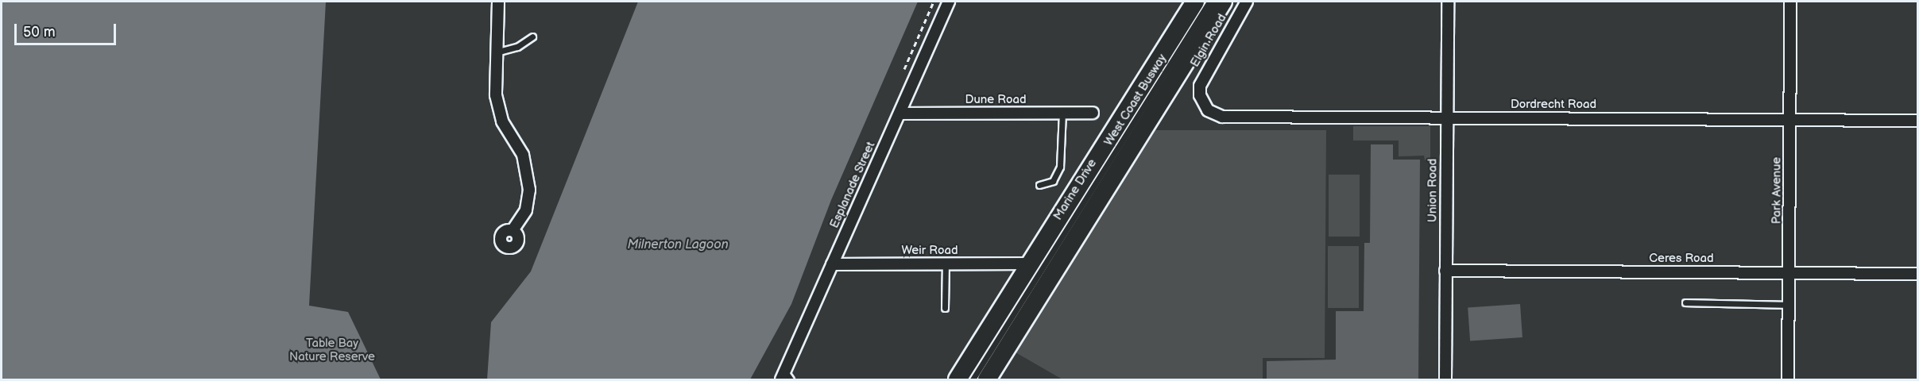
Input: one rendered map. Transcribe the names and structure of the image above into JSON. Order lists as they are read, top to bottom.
{
  "streets": {
    "main road": ["Marine Drive"],
    "street": [
      "Elgin Road",
      "Dune Road",
      "Dordrecht Road",
      "Esplanade Street",
      "Union Road",
      "Park Avenue",
      "Weir Road",
      "Ceres Road"
    ],
    "lane": ["West Coast Busway"]
  },
  "crossings": [
    ["Elgin Road", "Dordrecht Road"],
    ["Dune Road", "Esplanade Street"],
    ["Dordrecht Road", "Union Road"],
    ["Dordrecht Road", "Park Avenue"],
    ["Esplanade Street", "Weir Road"],
    ["Marine Drive", "Weir Road"],
    ["Union Road", "Ceres Road"],
    ["Park Avenue", "Ceres Road"]
  ],
  "water": ["Milnerton Lagoon"],
  "parks": ["Table Bay Nature Reserve"],
  "scale_bar": "50 m"
}
